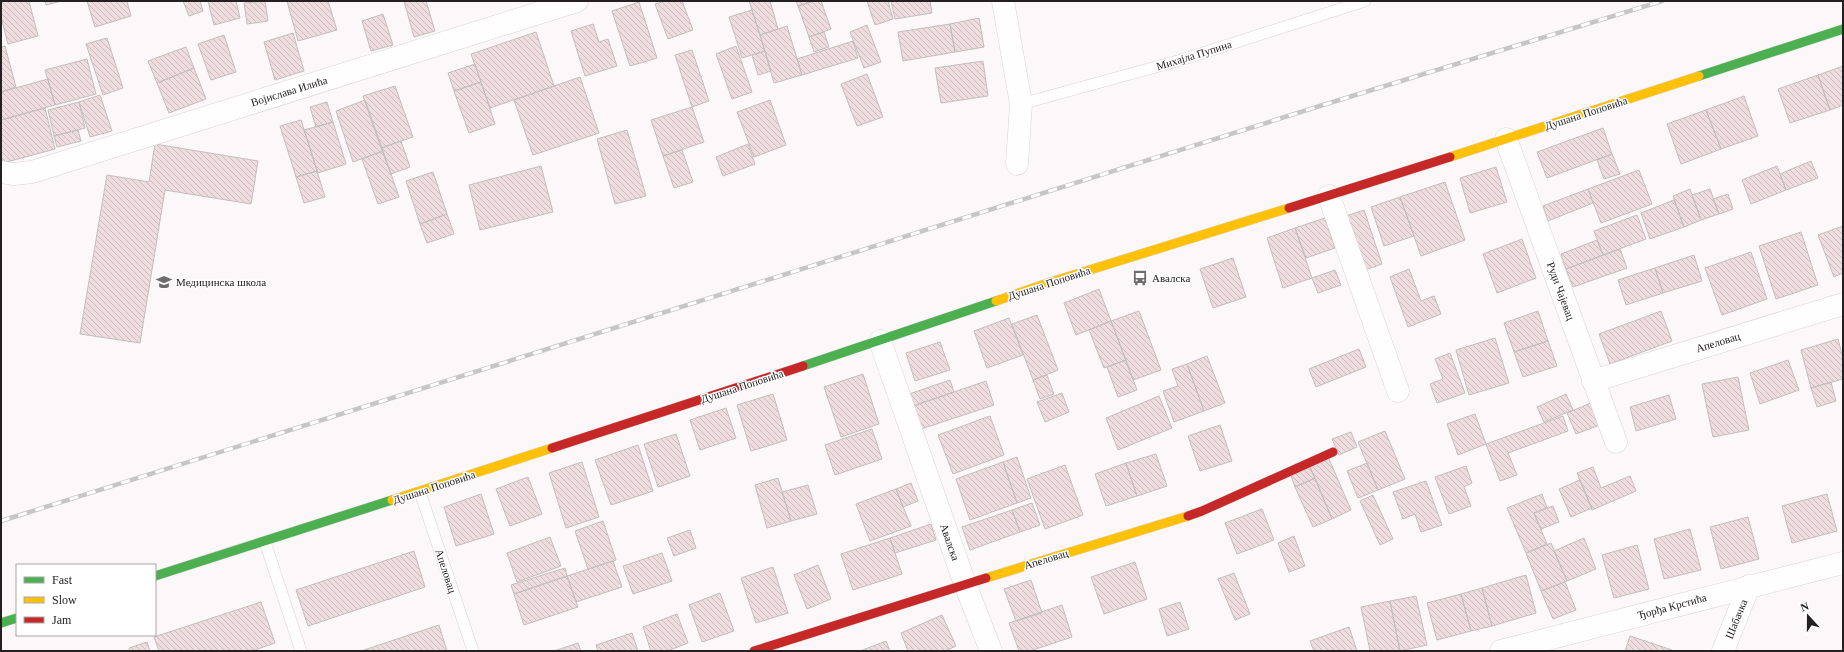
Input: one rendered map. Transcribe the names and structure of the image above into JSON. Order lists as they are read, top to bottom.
{
  "streets": {
    "street": [
      "Војислава Илића",
      "Душана Поповића",
      "Руди Чајевац",
      "Апеловац",
      "Авалска",
      "Ђорђа Крстића",
      "Шабачка"
    ],
    "lane": ["Михајла Пупина"]
  },
  "crossings": [
    ["Душана Поповића", "Руди Чајевац"],
    ["Душана Поповића", "Апеловац"],
    ["Душана Поповића", "Авалска"],
    ["Руди Чајевац", "Апеловац"],
    ["Апеловац", "Авалска"],
    ["Ђорђа Крстића", "Шабачка"]
  ],
  "places": {
    "bus stop": ["Авалска"],
    "school or university": ["Медицинска школа"]
  },
  "legend": ["Fast", "Slow", "Jam"],
  "north": "top"
}
